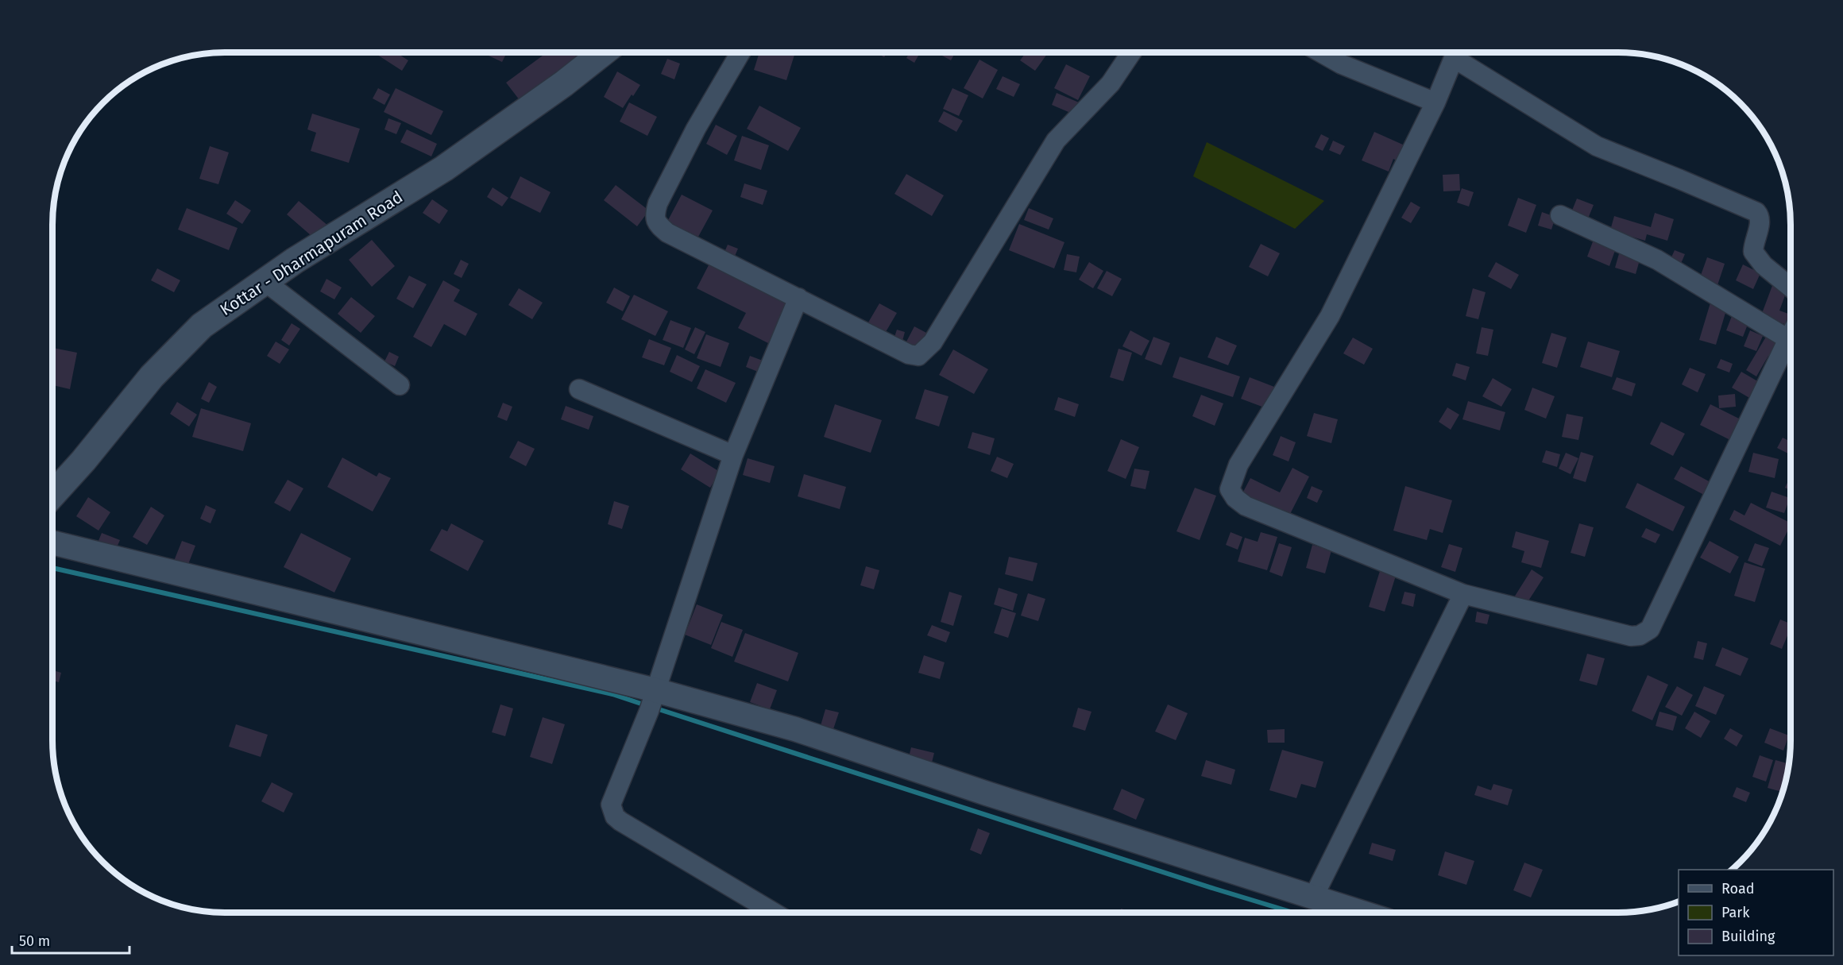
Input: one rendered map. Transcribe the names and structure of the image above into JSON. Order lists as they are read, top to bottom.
{
  "streets": {
    "main road": ["Kottar - Dharmapuram Road"]
  },
  "legend": ["Road", "Park", "Building"],
  "scale_bar": "50 m"
}
